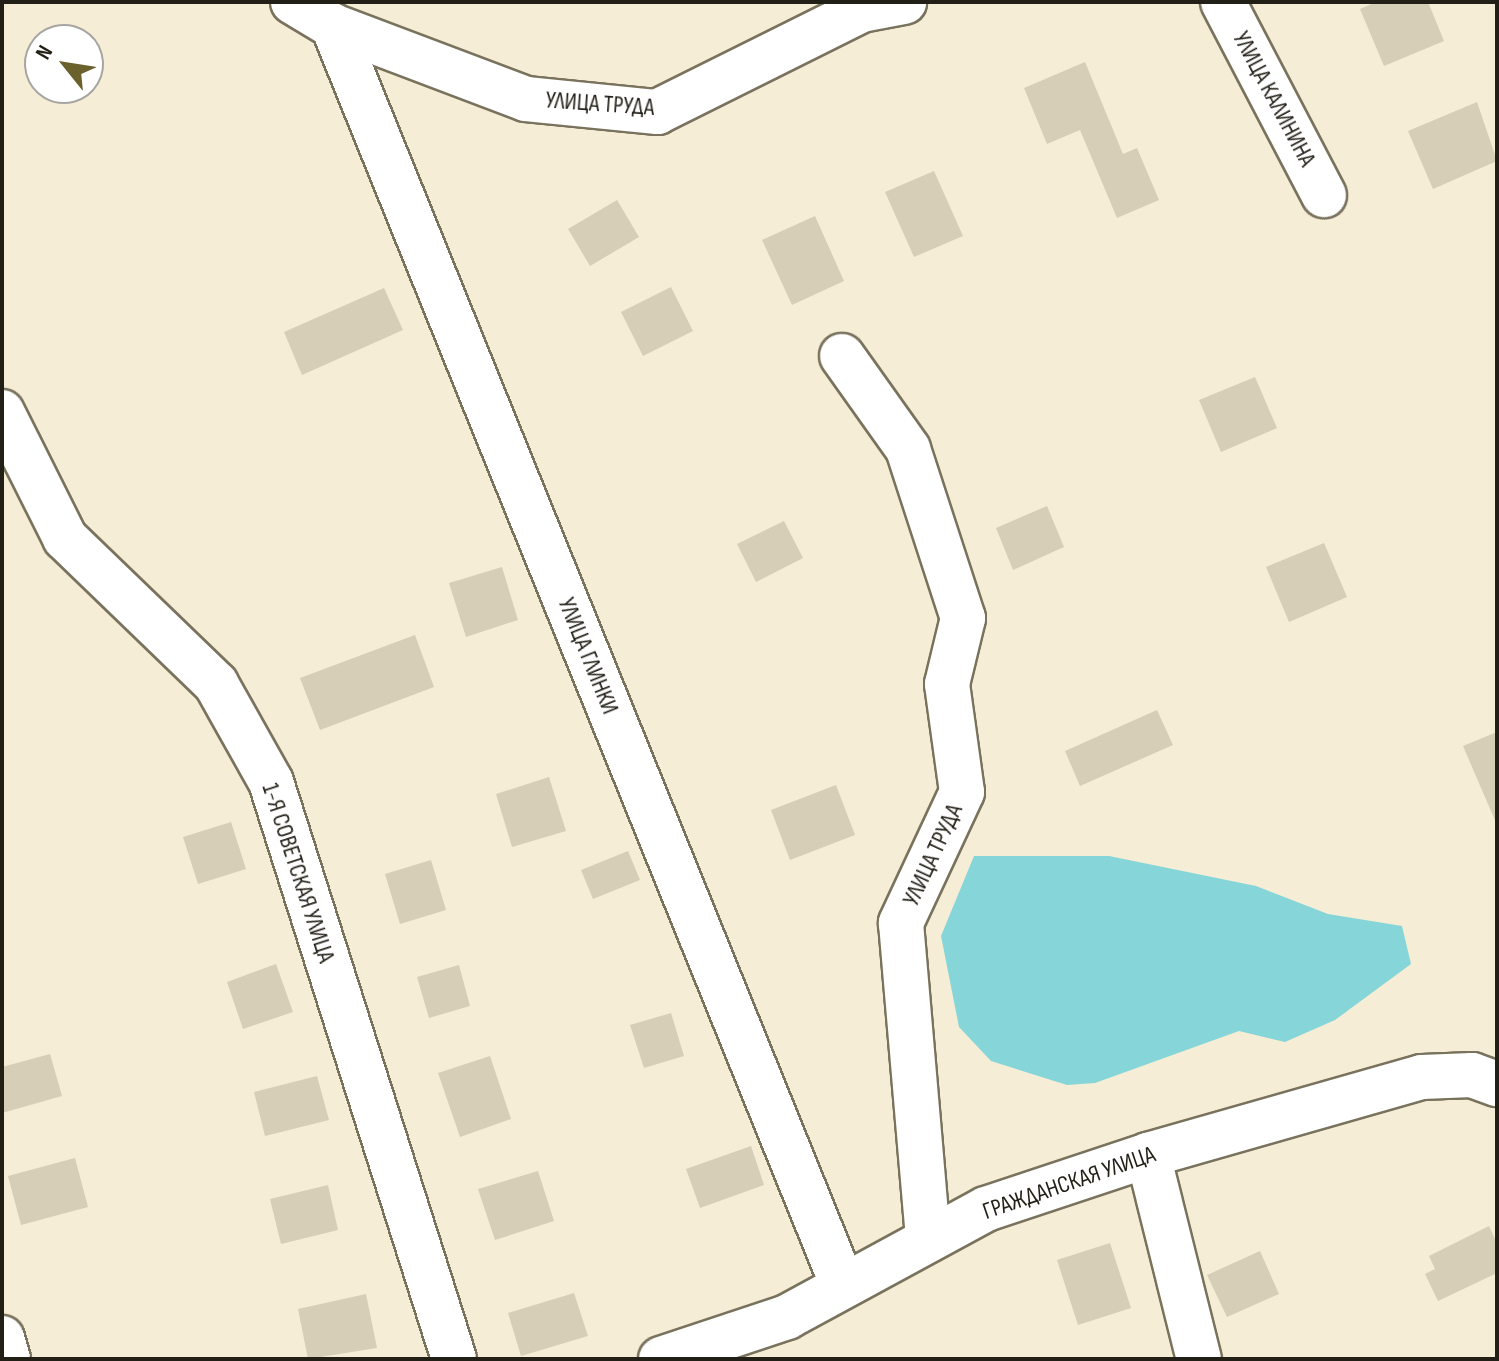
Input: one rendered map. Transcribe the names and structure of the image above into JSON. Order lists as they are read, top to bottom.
{
  "streets": {
    "street": [
      "УЛИЦА КАЛИНИНА",
      "УЛИЦА ТРУДА",
      "УЛИЦА ГЛИНКИ",
      "1-Я СОВЕТСКАЯ УЛИЦА",
      "ГРАЖДАНСКАЯ УЛИЦА"
    ]
  },
  "crossings": [
    ["УЛИЦА ТРУДА", "УЛИЦА ГЛИНКИ"],
    ["УЛИЦА ТРУДА", "ГРАЖДАНСКАЯ УЛИЦА"],
    ["УЛИЦА ГЛИНКИ", "ГРАЖДАНСКАЯ УЛИЦА"]
  ],
  "north": "top left"
}
